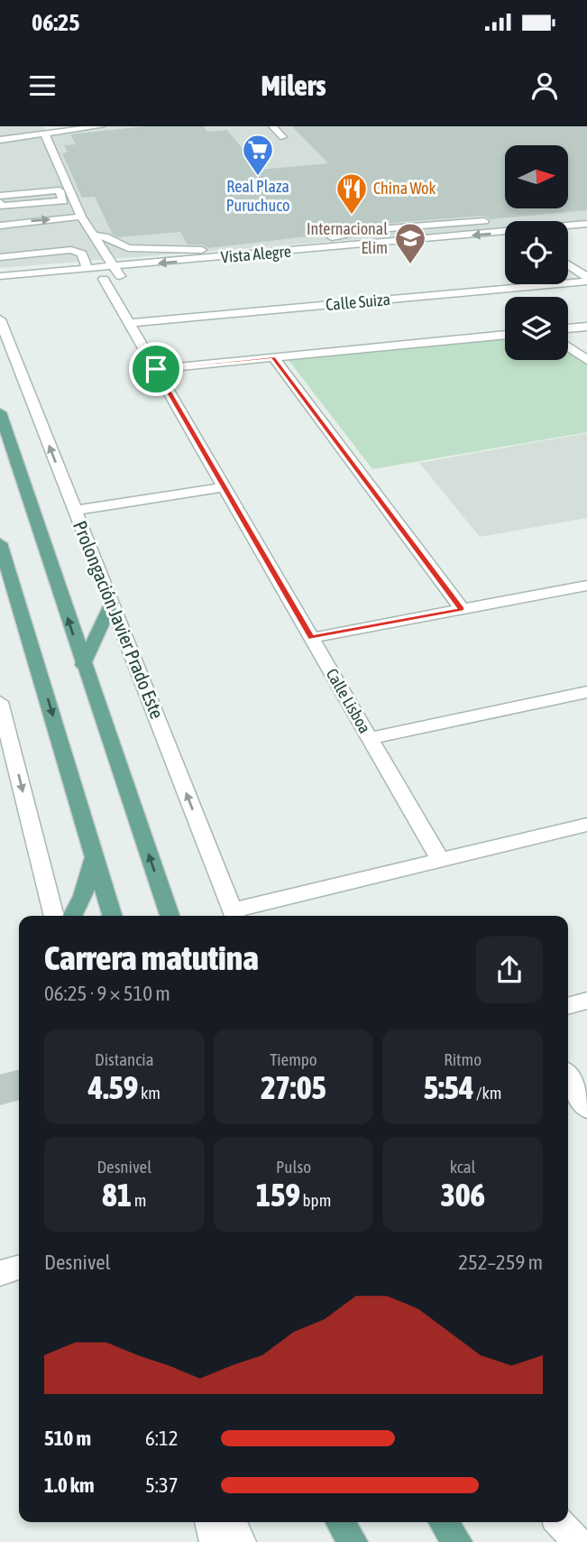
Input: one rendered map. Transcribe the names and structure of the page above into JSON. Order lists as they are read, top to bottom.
{
  "streets": {
    "street": [
      "Vista Alegre",
      "Calle Suiza",
      "Prolongación Javier Prado Este",
      "Calle Lisboa"
    ]
  },
  "crossings": [
    ["Calle Suiza", "Calle Lisboa"]
  ],
  "places": {
    "supermarket": ["Real Plaza Puruchuco"],
    "restaurant": ["China Wok"],
    "school or university": ["Internacional Elim"]
  },
  "north": "right",
  "page": {
    "status": "06:25",
    "header": "Milers",
    "heading": ["Carrera matutina", "06:25 · 9 × 510 m"],
    "stats": [
      ["Distancia", "4.59 km"],
      ["Tiempo", "27:05"],
      ["Ritmo", "5:54 /km"],
      ["Desnivel", "81 m"],
      ["Pulso", "159 bpm"],
      ["kcal", "306"]
    ],
    "chart": ["Desnivel", "252–259 m"],
    "list": [
      {
        "name": "510 m",
        "note": "6:12"
      },
      {
        "name": "1.0 km",
        "note": "5:37"
      }
    ]
  }
}
